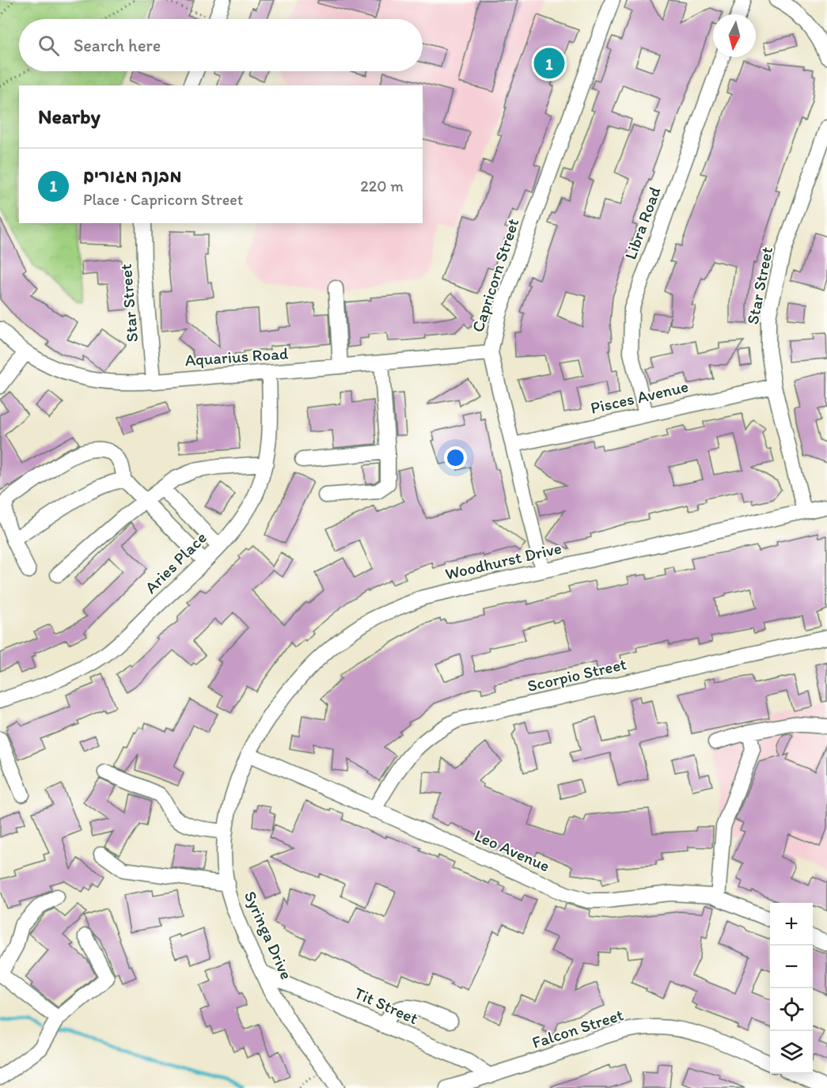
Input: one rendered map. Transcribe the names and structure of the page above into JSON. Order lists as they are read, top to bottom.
{
  "streets": {
    "street": [
      "Libra Road",
      "Capricorn Street",
      "Star Street",
      "Aquarius Road",
      "Pisces Avenue",
      "Woodhurst Drive",
      "Aries Place",
      "Scorpio Street",
      "Leo Avenue",
      "Syringa Drive",
      "Tit Street",
      "Falcon Street"
    ]
  },
  "crossings": [
    ["Libra Road", "Pisces Avenue"],
    ["Capricorn Street", "Aquarius Road"],
    ["Capricorn Street", "Pisces Avenue"],
    ["Capricorn Street", "Woodhurst Drive"],
    ["Star Street", "Aquarius Road"],
    ["Star Street", "Pisces Avenue"],
    ["Star Street", "Woodhurst Drive"],
    ["Aquarius Road", "Aries Place"],
    ["Woodhurst Drive", "Leo Avenue"],
    ["Woodhurst Drive", "Syringa Drive"],
    ["Scorpio Street", "Leo Avenue"],
    ["Leo Avenue", "Syringa Drive"],
    ["Syringa Drive", "Tit Street"],
    ["Tit Street", "Falcon Street"]
  ],
  "north": "bottom",
  "page": {
    "search": "Search here",
    "pins": "1",
    "heading": "Nearby",
    "list": [
      {
        "mark": "1",
        "name": "מבנה מגורים",
        "note": "Place · Capricorn Street",
        "value": "220 m"
      }
    ],
    "map_buttons": ["+", "−"]
  }
}
